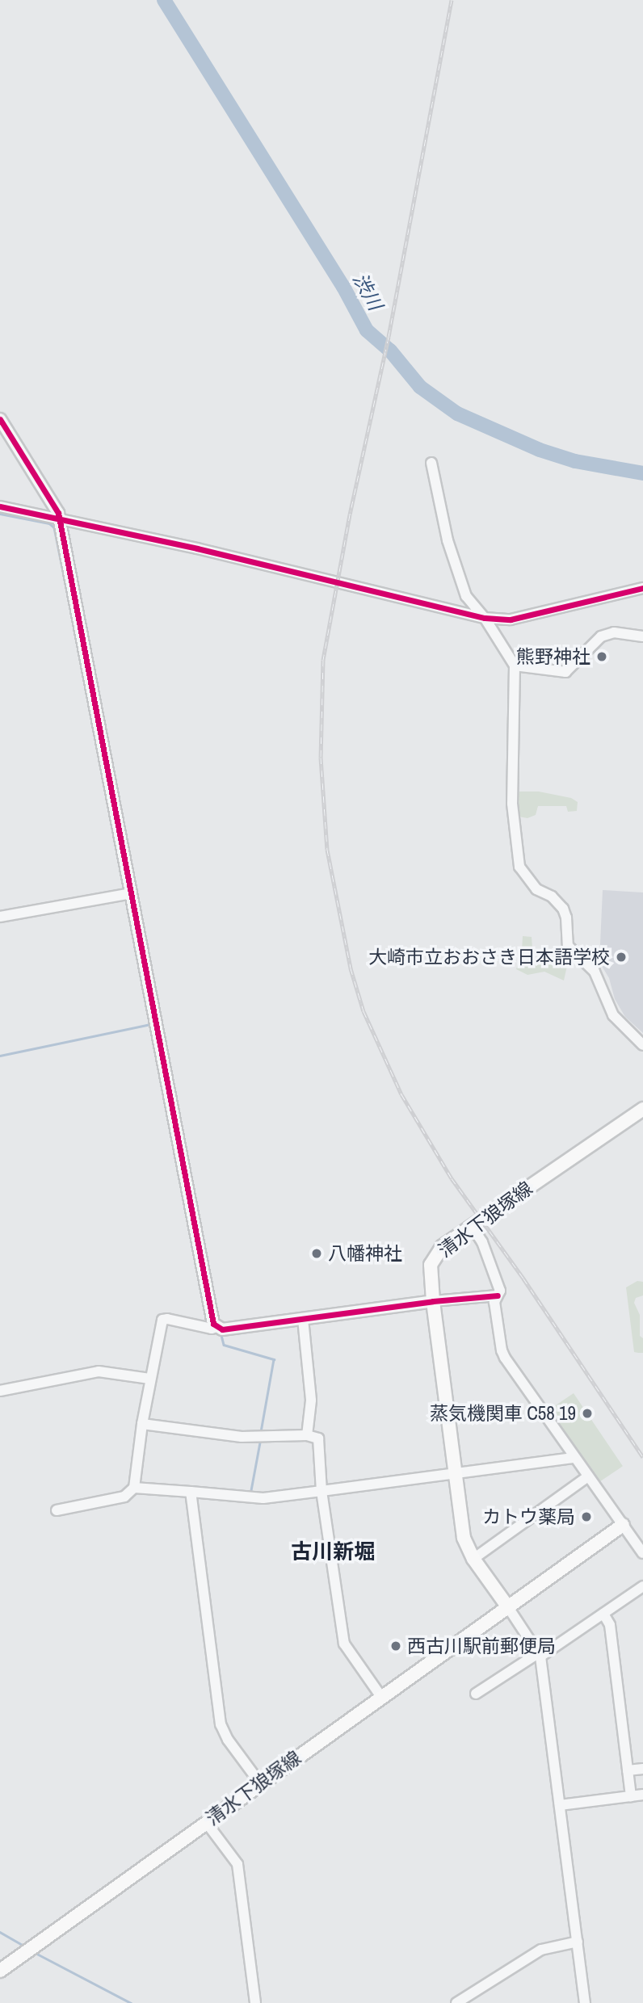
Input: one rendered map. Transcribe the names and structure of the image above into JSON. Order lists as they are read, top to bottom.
{
  "streets": {
    "main road": ["清水下狼塚線"]
  },
  "districts": ["古川新堀"],
  "water": ["渋川"],
  "places": [
    "熊野神社",
    "大崎市立おおさき日本語学校",
    "八幡神社",
    "蒸気機関車 C58 19",
    "カトウ薬局",
    "西古川駅前郵便局"
  ]
}
